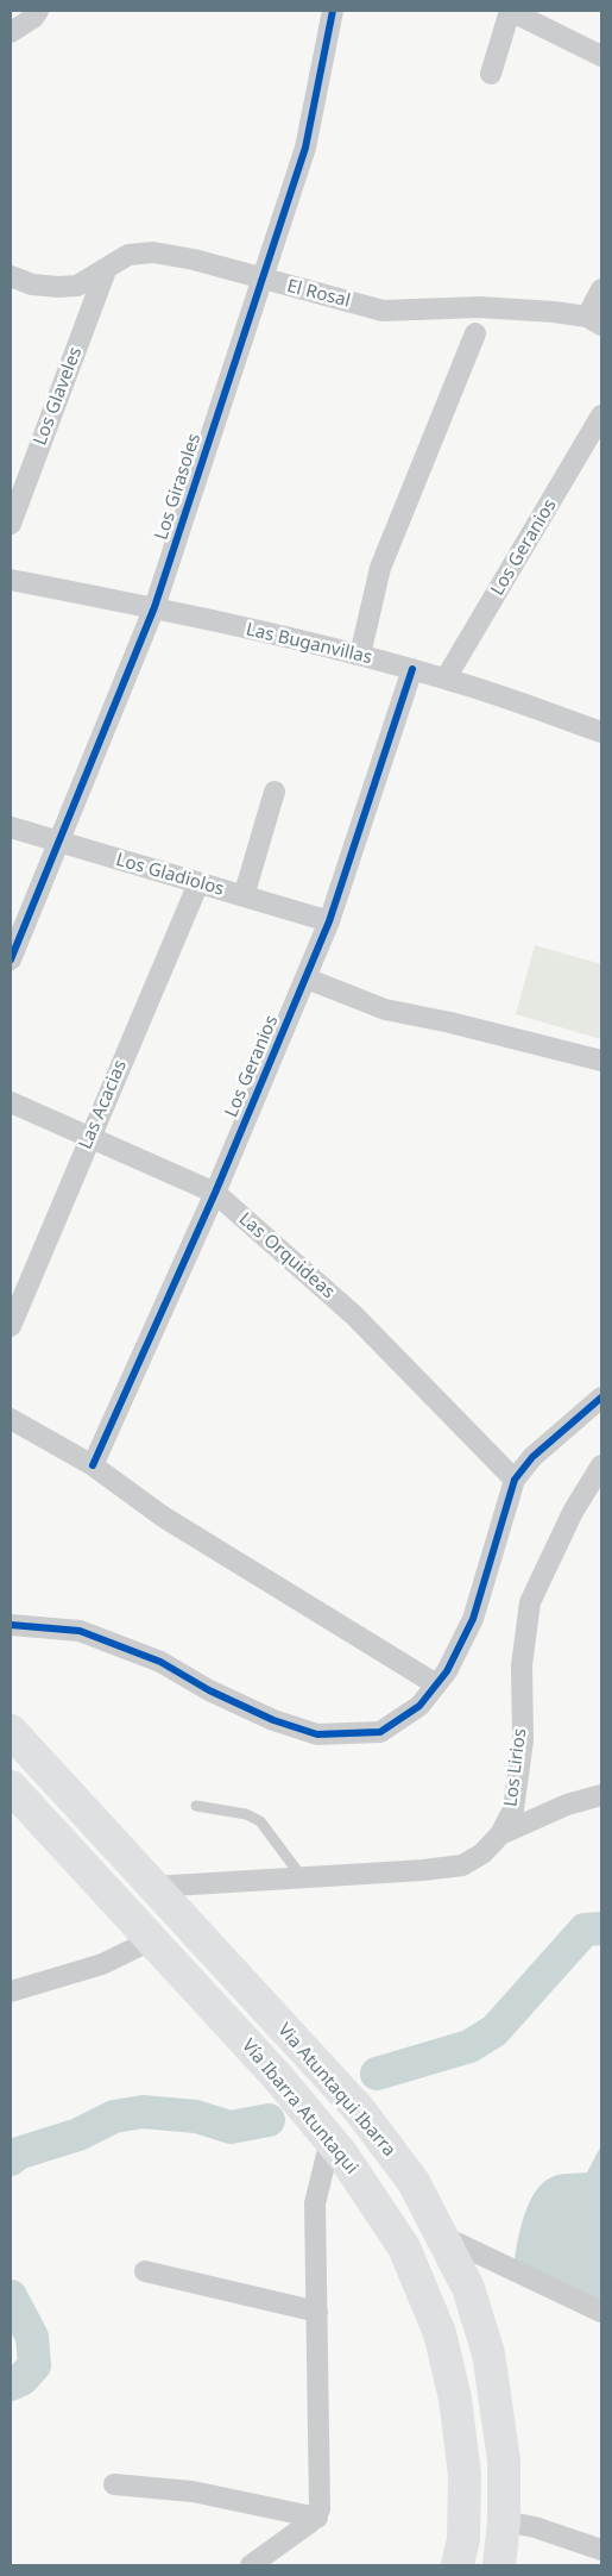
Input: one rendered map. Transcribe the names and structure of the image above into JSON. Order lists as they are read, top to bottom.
{
  "streets": {
    "highway": ["Via Atuntaqui Ibarra", "Vía Ibarra Atuntaqui"],
    "street": [
      "El Rosal",
      "Los Glaveles",
      "Los Girasoles",
      "Los Geranios",
      "Las Buganvillas",
      "Los Gladiolos",
      "Las Acacias",
      "Las Orquideas",
      "Los Lirios"
    ]
  },
  "crossings": [
    ["El Rosal", "Los Glaveles"],
    ["El Rosal", "Los Girasoles"],
    ["Los Girasoles", "Las Buganvillas"],
    ["Los Girasoles", "Los Gladiolos"],
    ["Los Geranios", "Las Buganvillas"],
    ["Los Geranios", "Los Gladiolos"],
    ["Los Geranios", "Las Orquideas"],
    ["Los Gladiolos", "Las Acacias"],
    ["Las Acacias", "Las Orquideas"],
    ["Los Lirios", "Via Atuntaqui Ibarra"]
  ]
}
